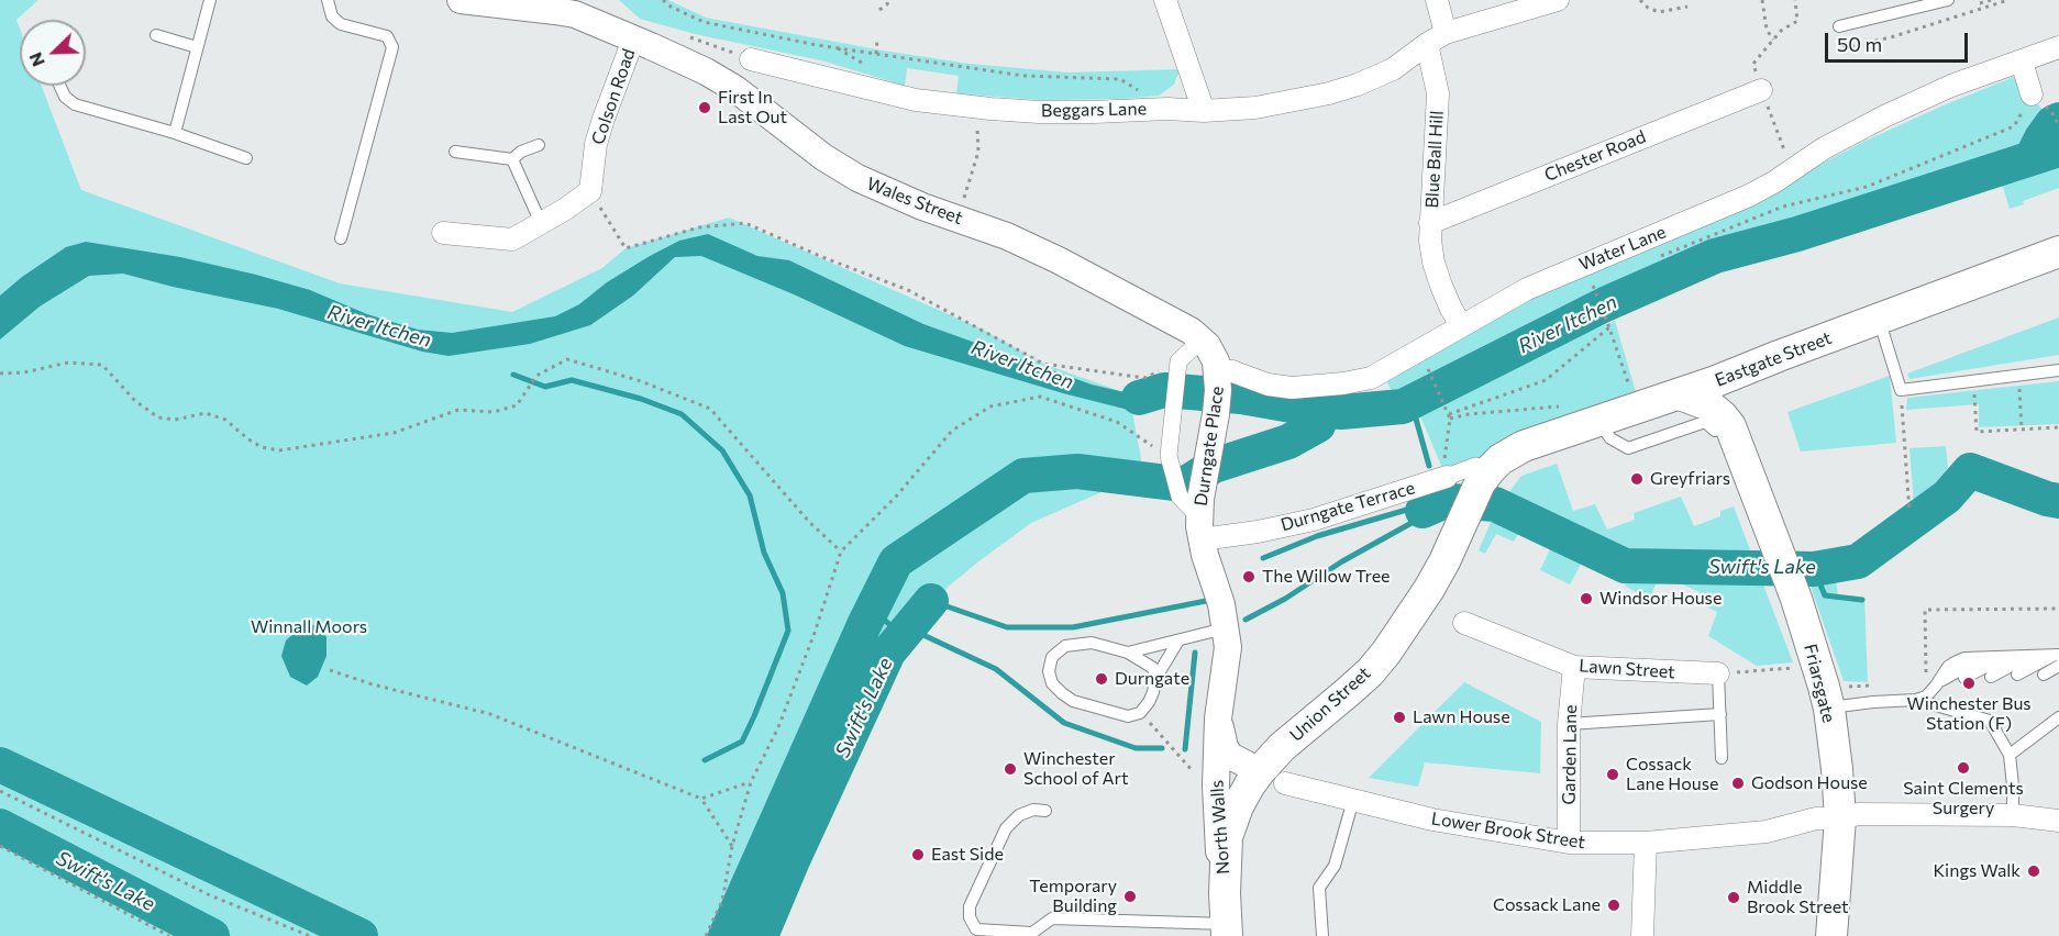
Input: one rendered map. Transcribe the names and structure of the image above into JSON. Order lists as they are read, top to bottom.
{
  "streets": {
    "main road": [
      "Eastgate Street",
      "Friarsgate",
      "Union Street",
      "North Walls"
    ],
    "street": [
      "Colson Road",
      "Beggars Lane",
      "Chester Road",
      "Blue Ball Hill",
      "Wales Street",
      "Water Lane",
      "Durngate Place",
      "Durngate Terrace",
      "Lawn Street",
      "Garden Lane",
      "Lower Brook Street"
    ]
  },
  "crossings": [
    ["Colson Road", "Wales Street"],
    ["Beggars Lane", "Blue Ball Hill"],
    ["Chester Road", "Blue Ball Hill"],
    ["Blue Ball Hill", "Water Lane"],
    ["Wales Street", "Durngate Place"],
    ["Water Lane", "Durngate Place"],
    ["Eastgate Street", "Durngate Terrace"],
    ["Eastgate Street", "Friarsgate"],
    ["Eastgate Street", "Union Street"],
    ["Durngate Place", "Durngate Terrace"],
    ["Durngate Place", "North Walls"],
    ["Durngate Terrace", "Union Street"],
    ["Durngate Terrace", "North Walls"],
    ["Lawn Street", "Garden Lane"],
    ["Friarsgate", "Lower Brook Street"],
    ["Union Street", "North Walls"],
    ["Union Street", "Lower Brook Street"],
    ["Garden Lane", "Lower Brook Street"],
    ["North Walls", "Lower Brook Street"]
  ],
  "water": ["River Itchen", "Swift's Lake"],
  "parks": ["Winnall Moors"],
  "places": [
    "First In Last Out",
    "Greyfriars",
    "The Willow Tree",
    "Windsor House",
    "Durngate",
    "Winchester Bus Station (F)",
    "Lawn House",
    "Saint Clements Surgery",
    "Winchester School of Art",
    "Cossack Lane House",
    "Godson House",
    "East Side",
    "Kings Walk",
    "Temporary Building",
    "Middle Brook Street",
    "Cossack Lane"
  ],
  "scale_bar": "50 m",
  "north": "bottom left"
}
